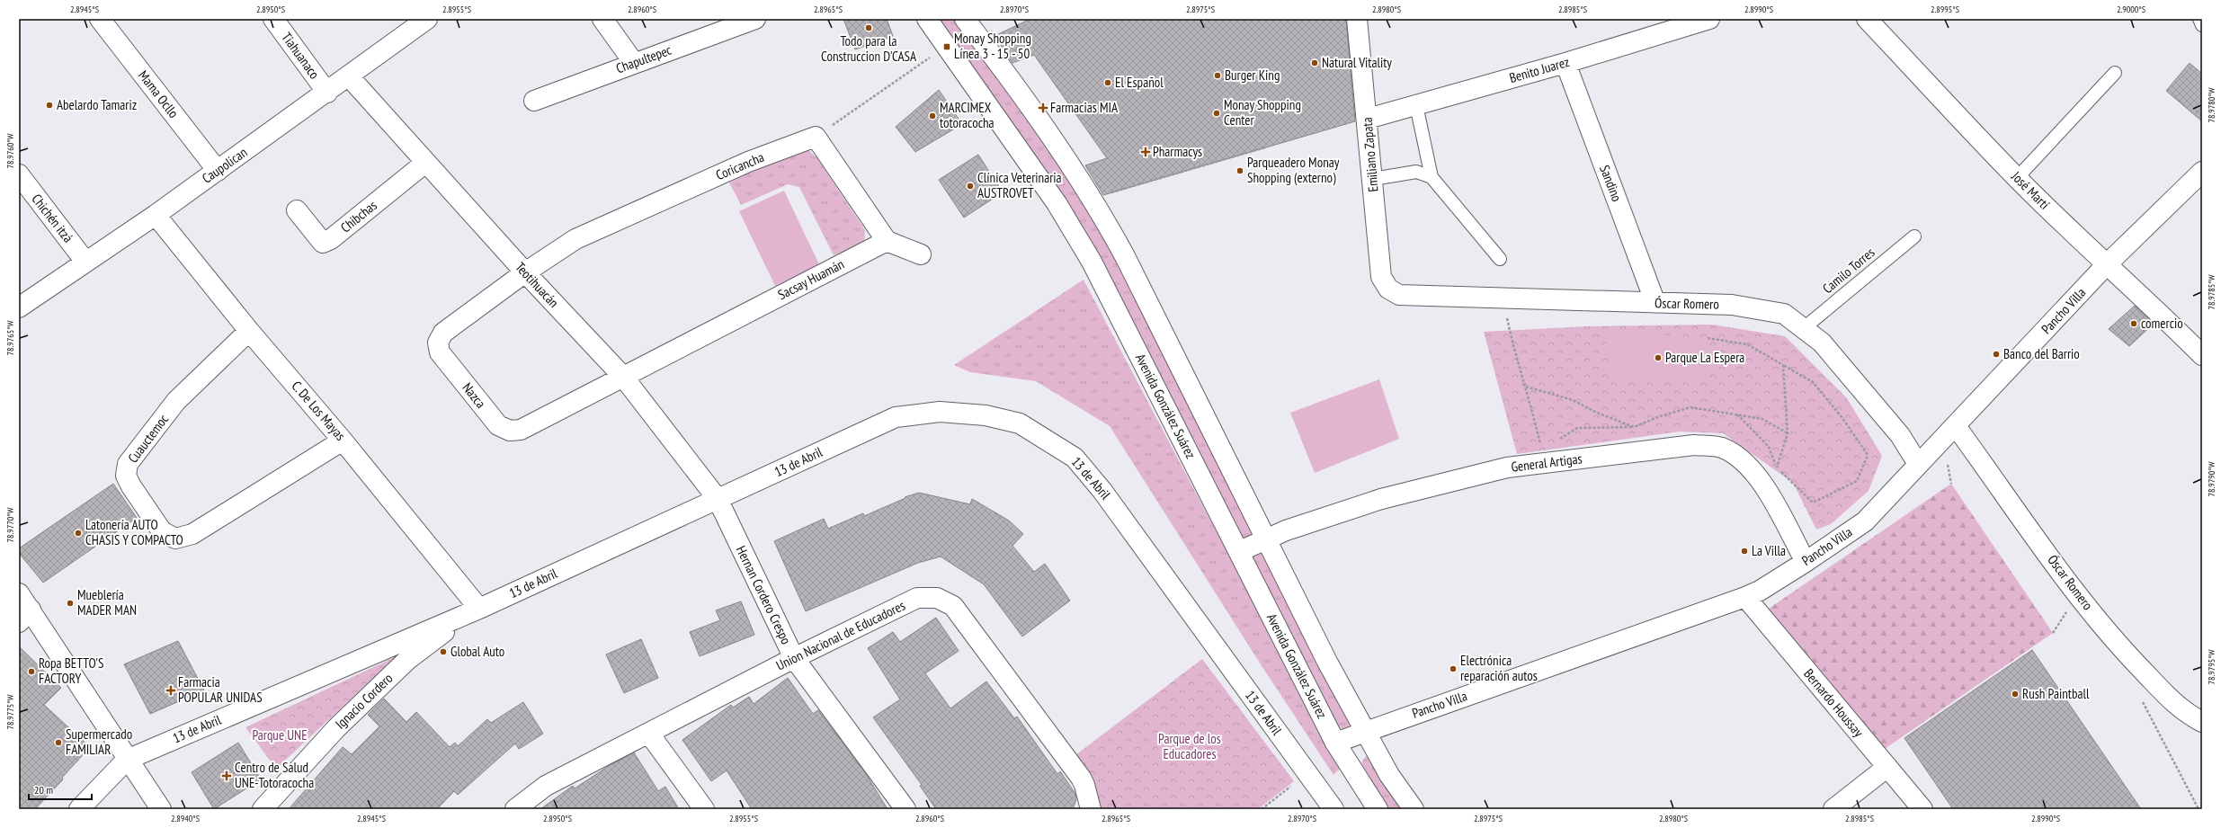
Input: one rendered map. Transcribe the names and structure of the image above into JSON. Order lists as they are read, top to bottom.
{
  "streets": {
    "street": [
      "Tiahuanaco",
      "Chapultepec",
      "Benito Juarez",
      "Mama Ocllo",
      "Emiliano Zapata",
      "Caupolican",
      "Coricancha",
      "Sandino",
      "José Martí",
      "Chibchas",
      "Chichén itzá",
      "Sacsay Huamán",
      "Teotihuacán",
      "Óscar Romero",
      "Pancho Villa",
      "Nazca",
      "Avenida González Suárez",
      "C. De Los Mayas",
      "Cuauctemoc",
      "13 de Abril",
      "General Artigas",
      "Hernan Cordero Crespo",
      "Union Nacional de Educadores",
      "Ignacio Cordero",
      "Bernardo Houssay"
    ],
    "lane": ["Camilo Torres"]
  },
  "crossings": [
    ["Tiahuanaco", "Caupolican"],
    ["Benito Juarez", "Emiliano Zapata"],
    ["Benito Juarez", "Sandino"],
    ["Mama Ocllo", "Caupolican"],
    ["Emiliano Zapata", "Óscar Romero"],
    ["Caupolican", "Chichén itzá"],
    ["Caupolican", "Teotihuacán"],
    ["Caupolican", "C. De Los Mayas"],
    ["Coricancha", "Teotihuacán"],
    ["Coricancha", "Nazca"],
    ["Sandino", "Óscar Romero"],
    ["José Martí", "Pancho Villa"],
    ["Chibchas", "Teotihuacán"],
    ["Camilo Torres", "Óscar Romero"],
    ["Sacsay Huamán", "Teotihuacán"],
    ["Sacsay Huamán", "Nazca"],
    ["Teotihuacán", "Nazca"],
    ["Teotihuacán", "13 de Abril"],
    ["Teotihuacán", "Hernan Cordero Crespo"],
    ["Óscar Romero", "Pancho Villa"],
    ["Pancho Villa", "Avenida González Suárez"],
    ["Pancho Villa", "General Artigas"],
    ["Pancho Villa", "Bernardo Houssay"],
    ["Avenida González Suárez", "General Artigas"],
    ["C. De Los Mayas", "Cuauctemoc"],
    ["C. De Los Mayas", "13 de Abril"],
    ["C. De Los Mayas", "Ignacio Cordero"],
    ["13 de Abril", "Hernan Cordero Crespo"],
    ["13 de Abril", "Ignacio Cordero"],
    ["Hernan Cordero Crespo", "Union Nacional de Educadores"]
  ],
  "parks": ["Parque UNE", "Parque de los Educadores"],
  "places": {
    "other": [
      "Todo para la Construccion D'CASA",
      "Natural Vitality",
      "Burger King",
      "El Español",
      "Abelardo Tamariz",
      "Monay Shopping Center",
      "MARCIMEX totoracocha",
      "Parqueadero Monay Shopping (externo)",
      "Clínica Veterinaria AUSTROVET",
      "comercio",
      "Banco del Barrio",
      "Parque La Espera",
      "Latonería AUTO CHASIS Y COMPACTO",
      "La Villa",
      "Mueblería MADER MAN",
      "Global Auto",
      "Electrónica reparación autos",
      "Ropa BETTO'S FACTORY",
      "Rush Paintball",
      "Supermercado FAMILIAR"
    ],
    "transit": ["Monay Shopping Línea 3 - 15 - 50"],
    "health": [
      "Farmacias MIA",
      "Pharmacys",
      "Farmacia POPULAR UNIDAS",
      "Centro de Salud UNE-Totoracocha"
    ]
  },
  "scale_bar": "20 m",
  "coordinates": [
    "2.8945°S",
    "2.8950°S",
    "2.8955°S",
    "2.8960°S",
    "2.8965°S",
    "2.8970°S",
    "2.8975°S",
    "2.8980°S",
    "2.8985°S",
    "2.8990°S",
    "2.8995°S",
    "2.9000°S",
    "78.9780°W",
    "78.9760°W",
    "78.9785°W",
    "78.9765°W",
    "78.9790°W",
    "78.9770°W",
    "78.9795°W",
    "78.9775°W",
    "2.8940°S"
  ]
}
